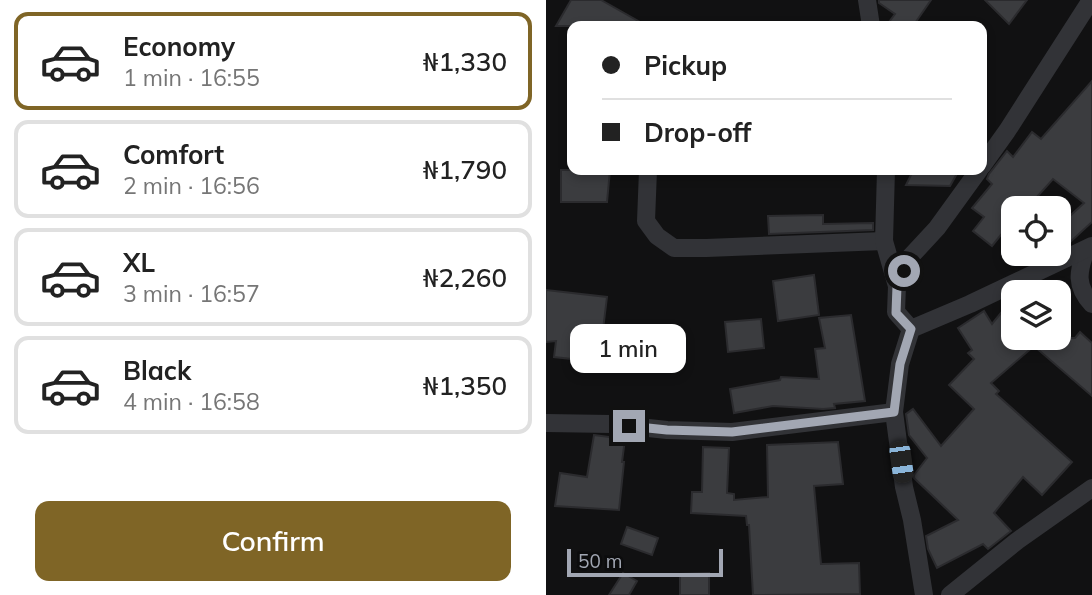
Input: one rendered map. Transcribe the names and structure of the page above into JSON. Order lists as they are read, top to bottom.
{
  "scale_bar": "50 m",
  "page": {
    "list": [
      {
        "name": "Economy",
        "note": "1 min · 16:55",
        "value": "₦1,330"
      },
      {
        "name": "Comfort",
        "note": "2 min · 16:56",
        "value": "₦1,790"
      },
      {
        "name": "XL",
        "note": "3 min · 16:57",
        "value": "₦2,260"
      },
      {
        "name": "Black",
        "note": "4 min · 16:58",
        "value": "₦1,350"
      }
    ],
    "banner": ["Pickup", "Drop-off"],
    "bubble": "1 min",
    "buttons": "Confirm",
    "scale": "50 m"
  }
}
